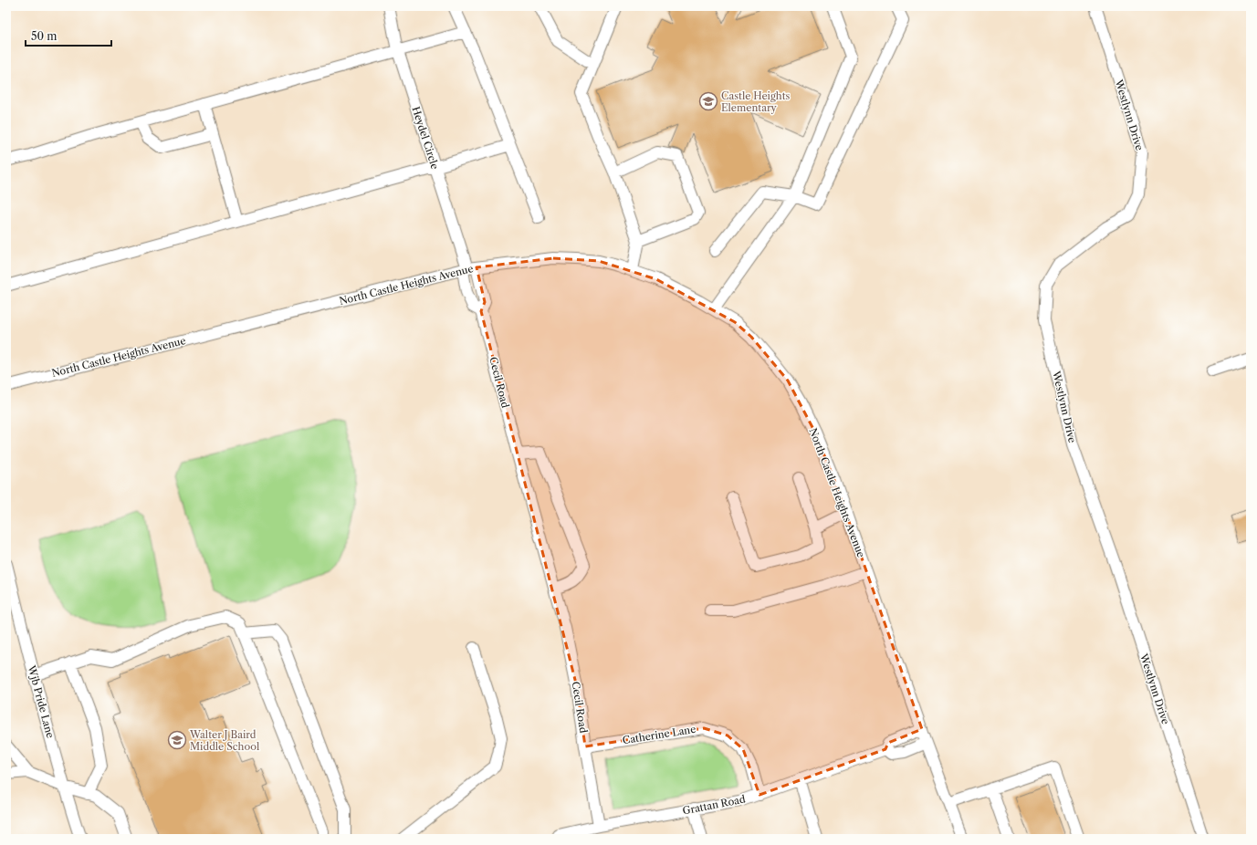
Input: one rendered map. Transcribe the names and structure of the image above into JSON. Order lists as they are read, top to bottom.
{
  "streets": {
    "street": [
      "Westlynn Drive",
      "Heydel Circle",
      "North Castle Heights Avenue",
      "Cecil Road",
      "Wjb Pride Lane",
      "Catherine Lane",
      "Grattan Road"
    ]
  },
  "crossings": [
    ["Heydel Circle", "North Castle Heights Avenue"],
    ["Cecil Road", "Catherine Lane"],
    ["Cecil Road", "Grattan Road"],
    ["Catherine Lane", "Grattan Road"]
  ],
  "places": {
    "school or university": ["Castle Heights Elementary", "Walter J Baird Middle School"]
  },
  "scale_bar": "50 m"
}
